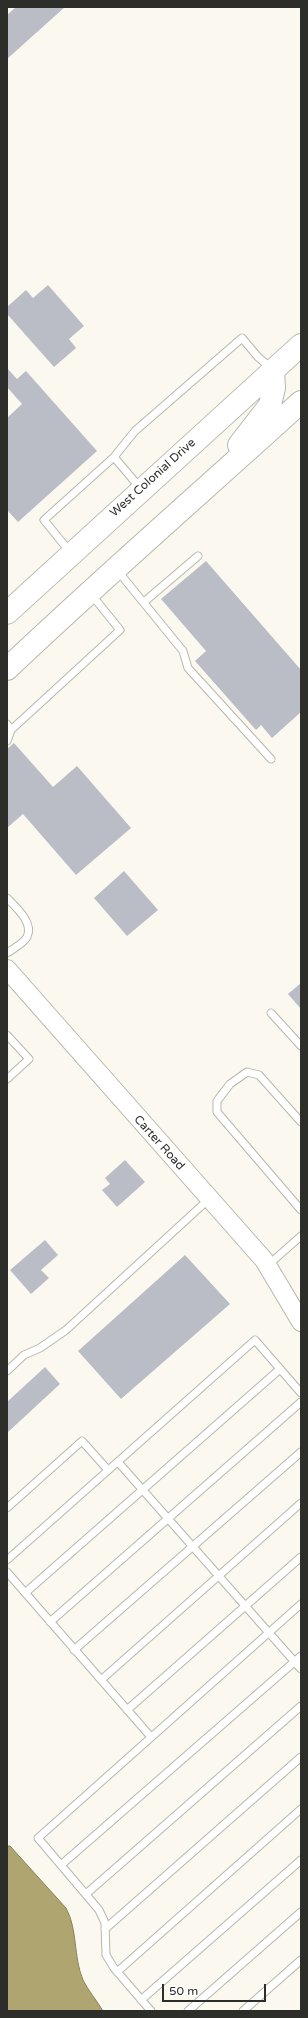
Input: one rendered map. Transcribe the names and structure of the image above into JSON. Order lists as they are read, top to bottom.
{
  "streets": {
    "highway": ["West Colonial Drive"],
    "street": ["Carter Road"]
  },
  "scale_bar": "50 m"
}
